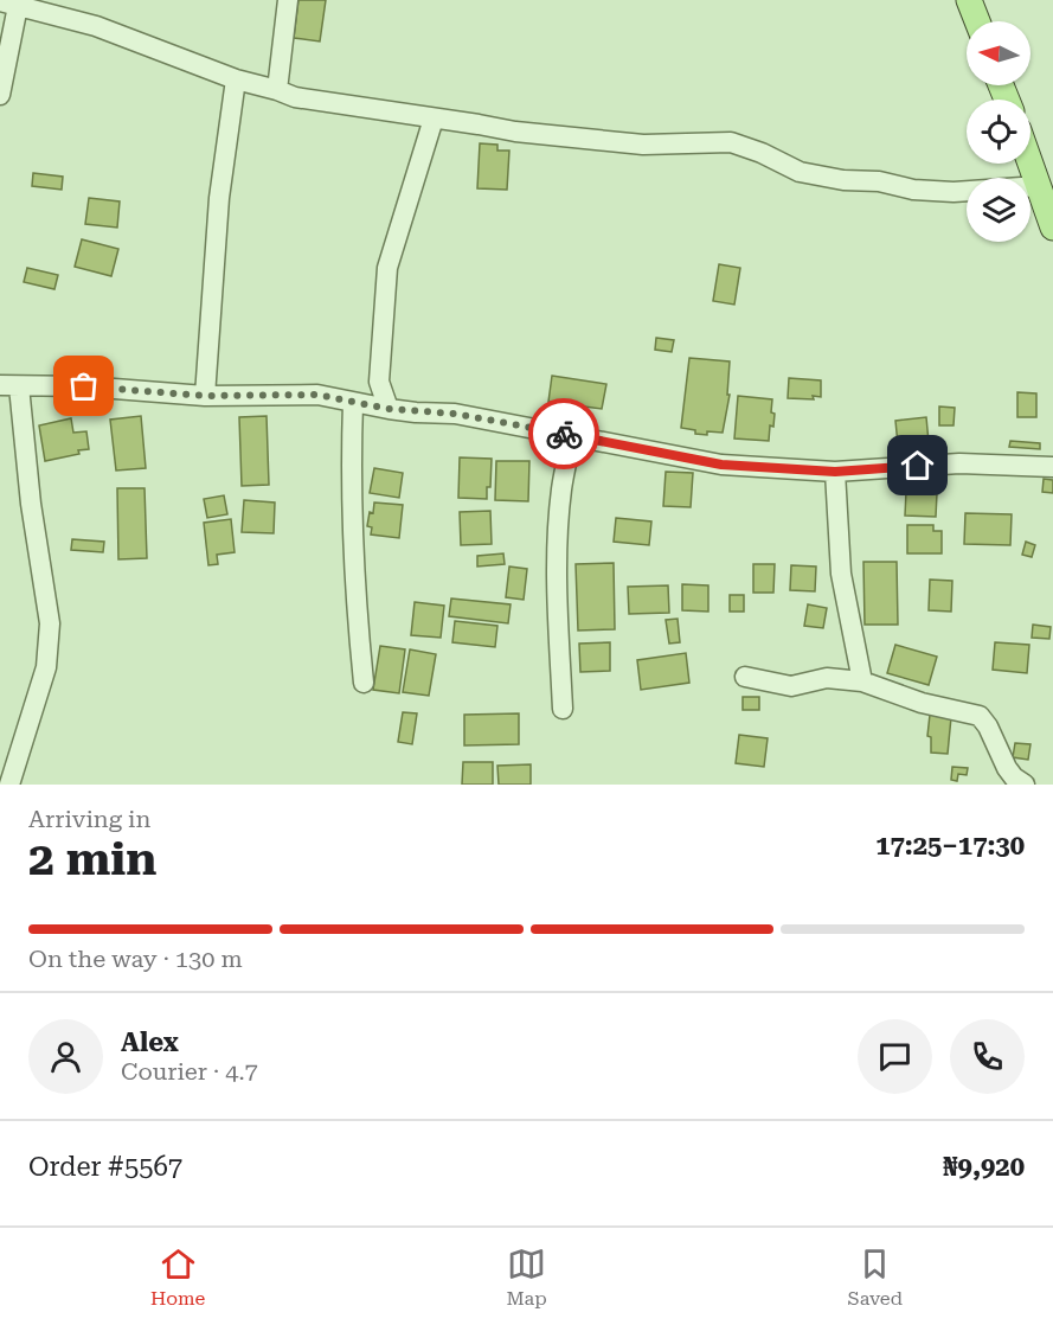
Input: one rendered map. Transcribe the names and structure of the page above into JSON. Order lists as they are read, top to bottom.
{
  "north": "left",
  "page": {
    "heading": ["2 min", "Arriving in", "17:25–17:30"],
    "panel": [
      "Alex",
      "Courier · 4.7",
      "Order #5567",
      "₦9,920"
    ],
    "bar": "On the way · 130 m",
    "tabs": ["Home", "Map", "Saved"]
  }
}
